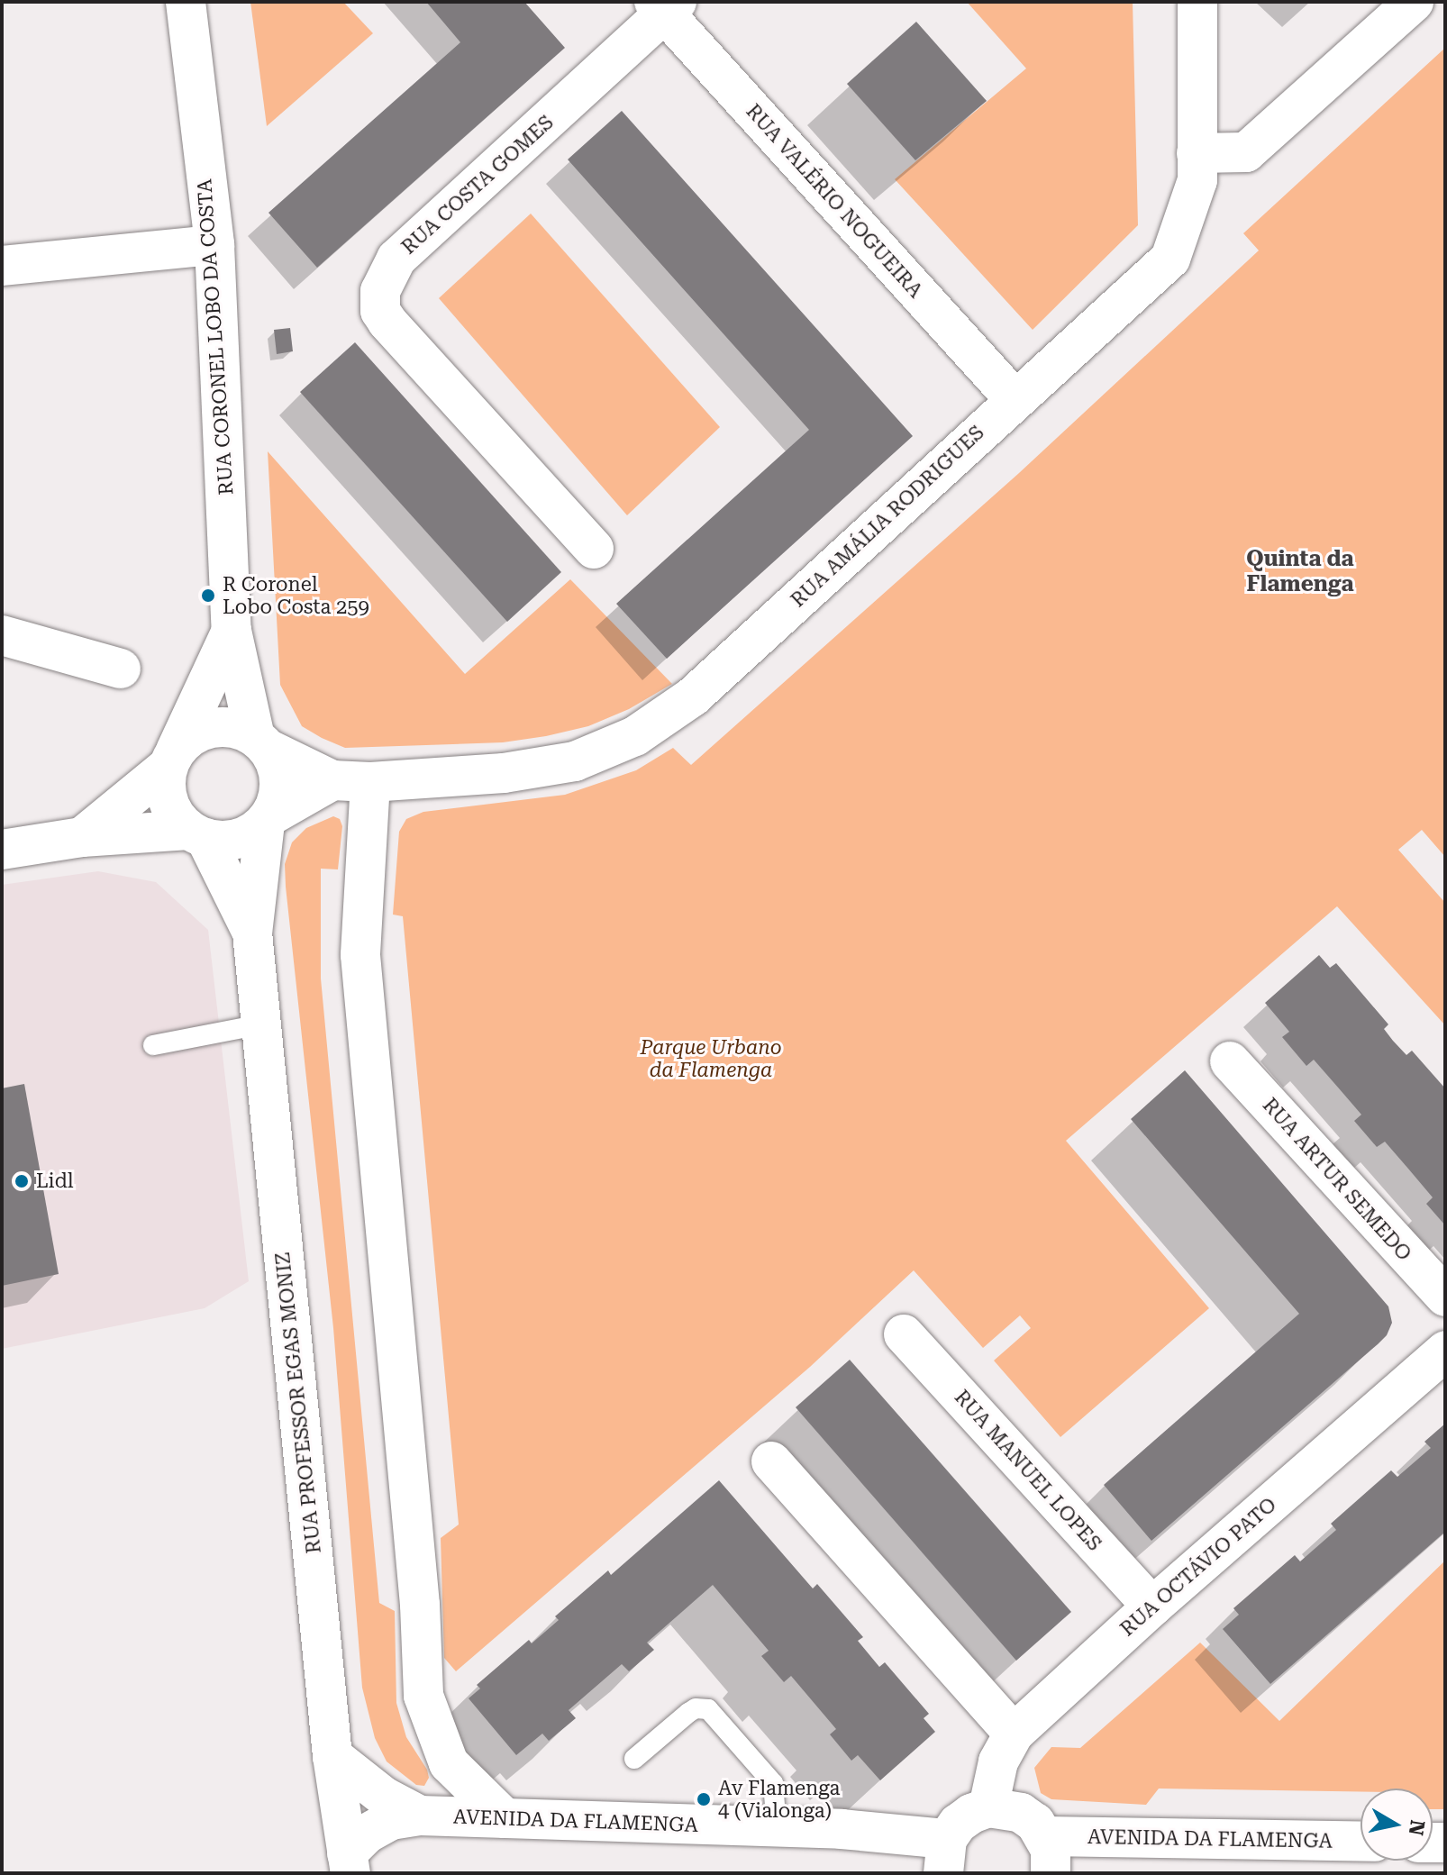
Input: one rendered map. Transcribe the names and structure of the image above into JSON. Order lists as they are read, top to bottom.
{
  "streets": {
    "street": [
      "RUA COSTA GOMES",
      "RUA VALÉRIO NOGUEIRA",
      "RUA CORONEL LOBO DA COSTA",
      "RUA AMÁLIA RODRIGUES",
      "RUA ARTUR SEMEDO",
      "RUA PROFESSOR EGAS MONIZ",
      "RUA MANUEL LOPES",
      "RUA OCTÁVIO PATO",
      "AVENIDA DA FLAMENGA"
    ]
  },
  "crossings": [
    ["RUA COSTA GOMES", "RUA VALÉRIO NOGUEIRA"],
    ["RUA VALÉRIO NOGUEIRA", "RUA AMÁLIA RODRIGUES"],
    ["RUA CORONEL LOBO DA COSTA", "RUA AMÁLIA RODRIGUES"],
    ["RUA CORONEL LOBO DA COSTA", "RUA PROFESSOR EGAS MONIZ"],
    ["RUA AMÁLIA RODRIGUES", "RUA PROFESSOR EGAS MONIZ"],
    ["RUA MANUEL LOPES", "RUA OCTÁVIO PATO"]
  ],
  "districts": ["Quinta da Flamenga"],
  "parks": ["Parque Urbano da Flamenga"],
  "places": ["R Coronel Lobo Costa 259", "Lidl", "Av Flamenga 4 (Vialonga)"],
  "north": "right"
}
